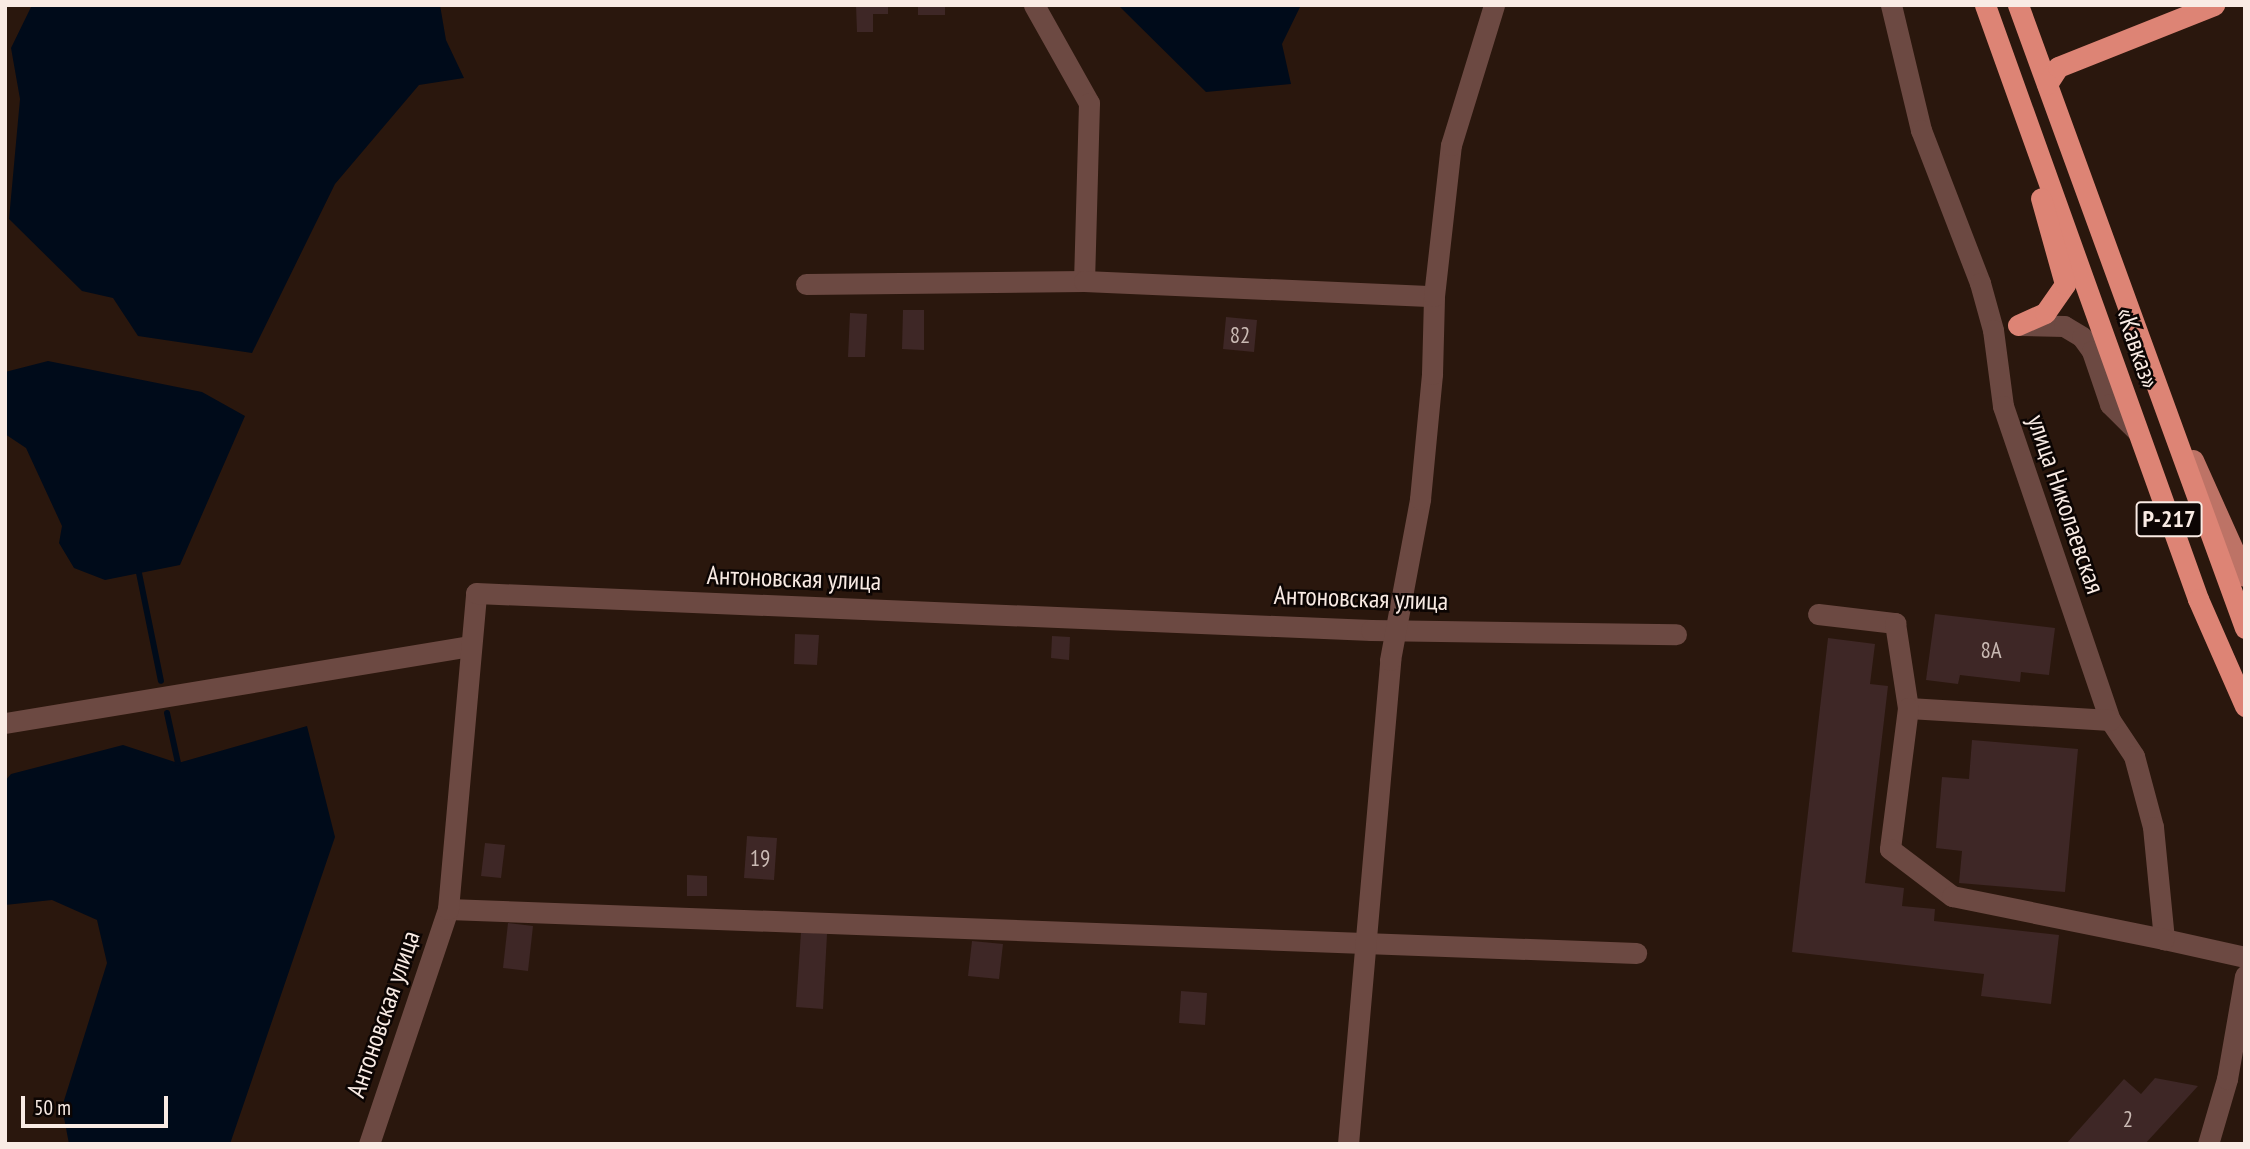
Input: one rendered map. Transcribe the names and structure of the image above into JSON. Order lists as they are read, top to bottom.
{
  "streets": {
    "highway": ["«Кавказ»", "Р-217"],
    "street": ["улица Николаевская", "Антоновская улица"]
  },
  "house_numbers": [
    "82",
    "8А",
    "19",
    "2"
  ],
  "scale_bar": "50 m"
}
